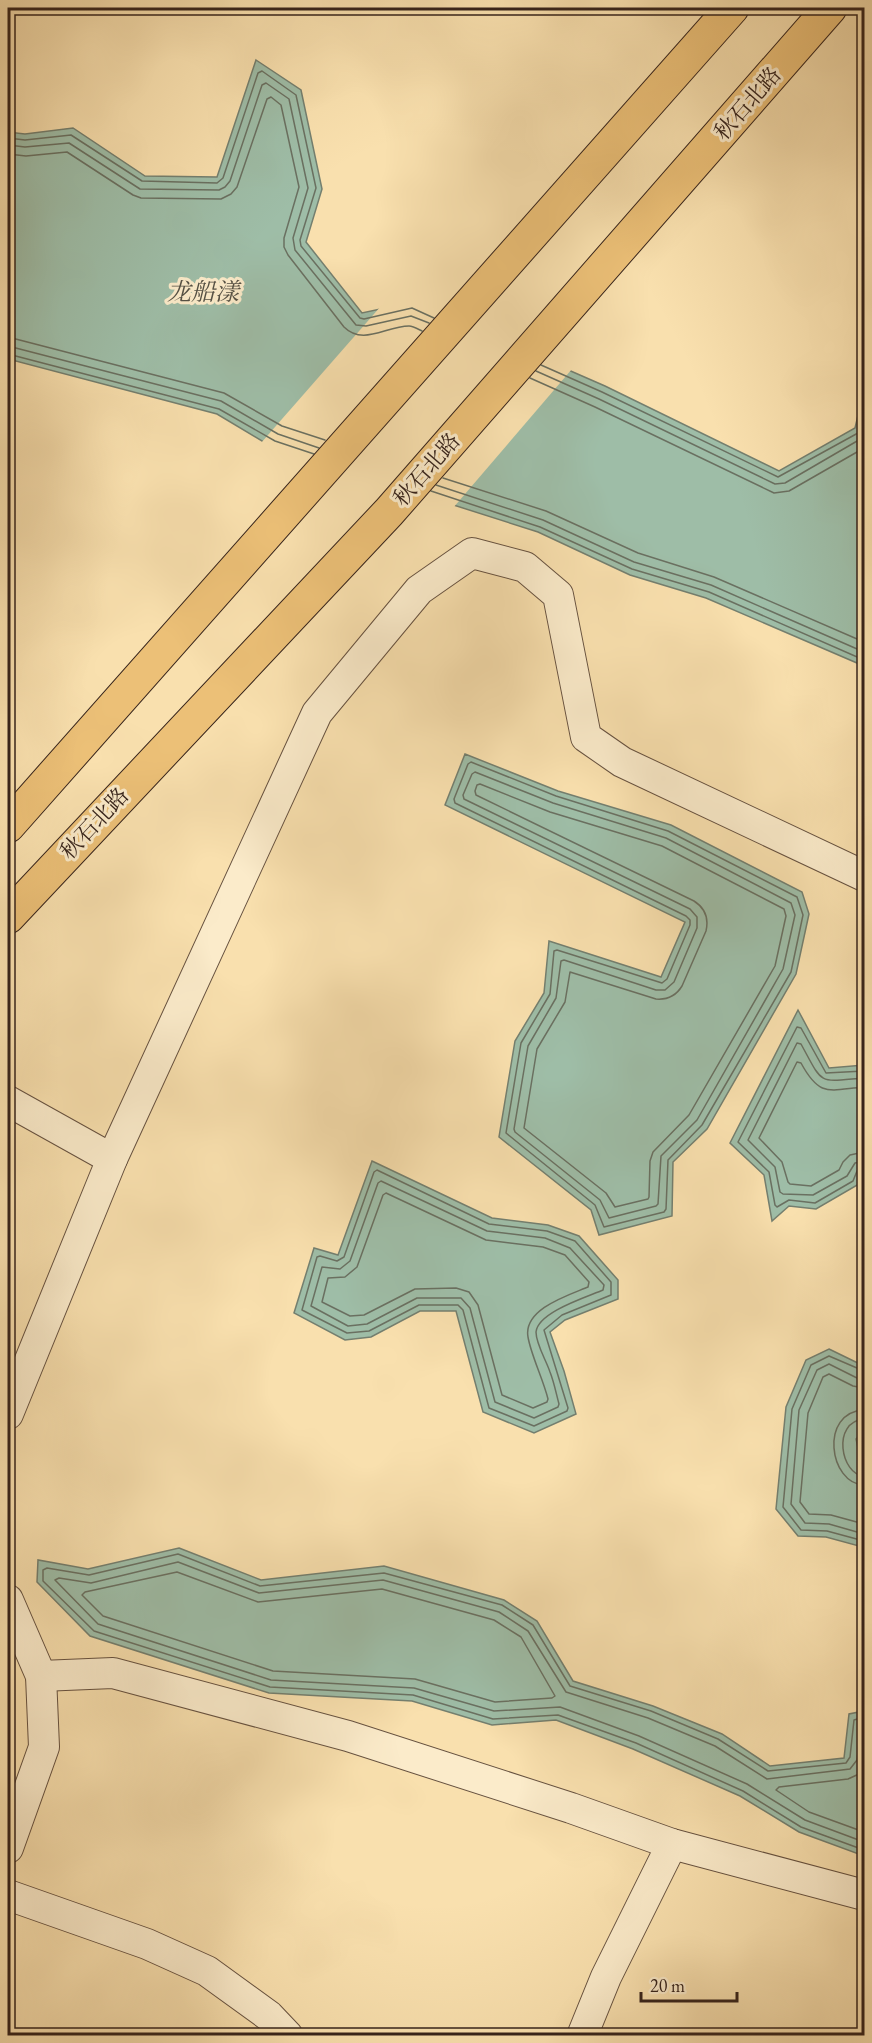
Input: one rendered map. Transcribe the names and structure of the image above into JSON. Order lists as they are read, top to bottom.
{
  "streets": {
    "main road": ["秋石北路"]
  },
  "water": ["龙船漾"],
  "scale_bar": "20 m"
}
